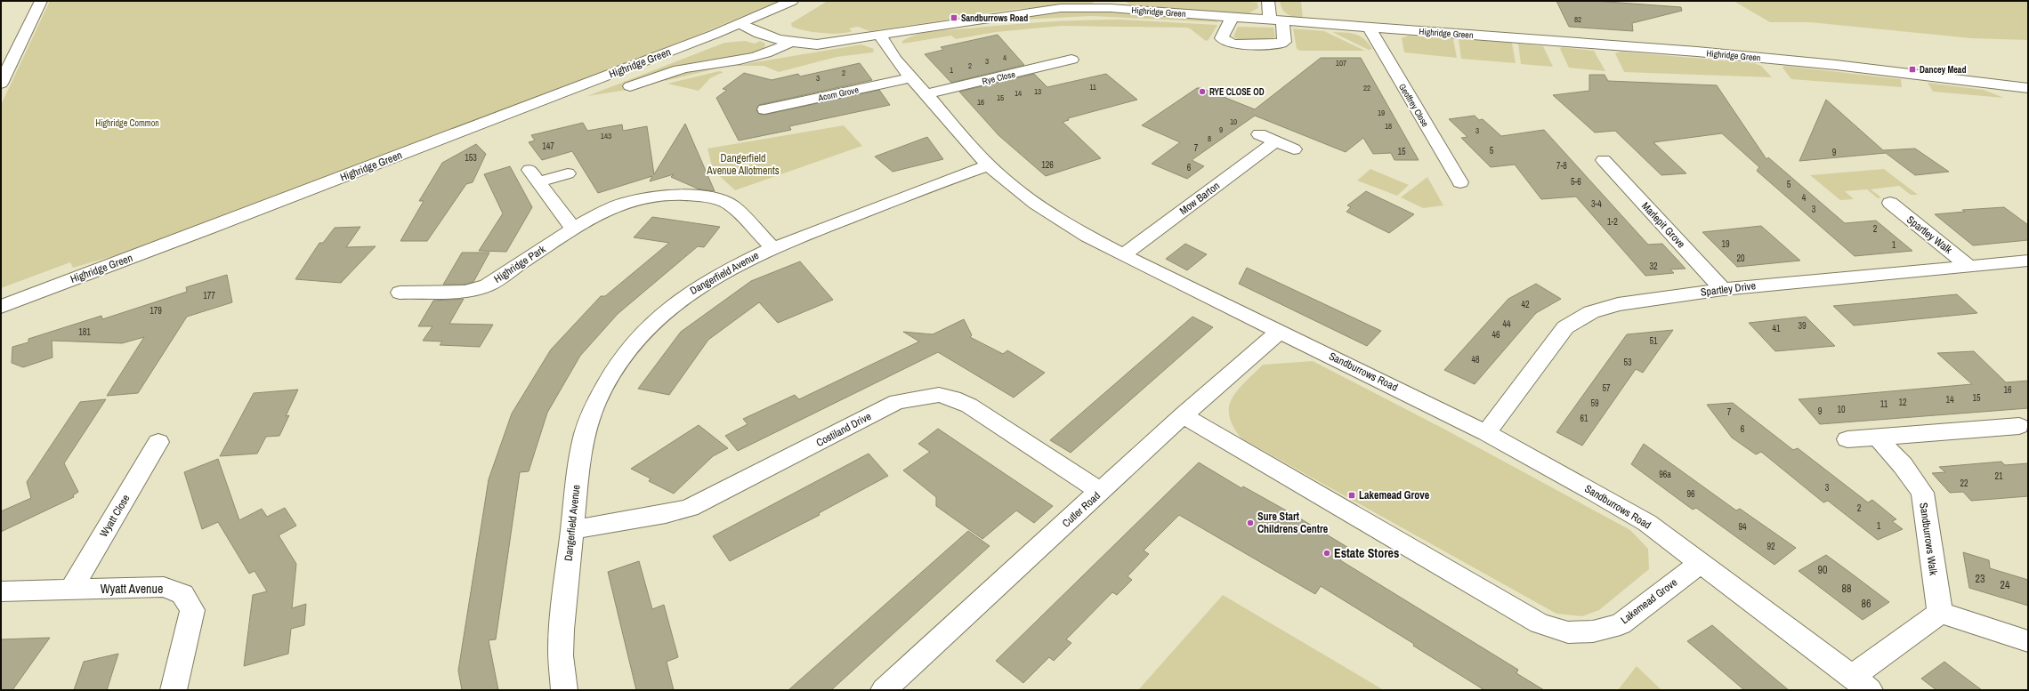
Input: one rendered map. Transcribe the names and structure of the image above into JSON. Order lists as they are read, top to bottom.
{
  "streets": {
    "main road": [
      "Highridge Green",
      "Rye Close",
      "Acorn Grove",
      "Geoffrey Close",
      "Mow Barton",
      "Marlepit Grove",
      "Spartley Walk",
      "Highridge Park",
      "Dangerfield Avenue",
      "Spartley Drive",
      "Sandburrows Road",
      "Costiland Drive",
      "Cutler Road",
      "Wyatt Close",
      "Sandburrows Walk",
      "Wyatt Avenue",
      "Lakemead Grove"
    ]
  },
  "crossings": [
    ["Highridge Green", "Geoffrey Close"],
    ["Highridge Green", "Sandburrows Road"],
    ["Rye Close", "Sandburrows Road"],
    ["Acorn Grove", "Sandburrows Road"],
    ["Mow Barton", "Sandburrows Road"],
    ["Marlepit Grove", "Spartley Drive"],
    ["Spartley Walk", "Spartley Drive"],
    ["Highridge Park", "Dangerfield Avenue"],
    ["Dangerfield Avenue", "Sandburrows Road"],
    ["Dangerfield Avenue", "Costiland Drive"],
    ["Spartley Drive", "Sandburrows Road"],
    ["Sandburrows Road", "Cutler Road"],
    ["Sandburrows Road", "Lakemead Grove"],
    ["Costiland Drive", "Cutler Road"],
    ["Cutler Road", "Lakemead Grove"],
    ["Wyatt Close", "Wyatt Avenue"]
  ],
  "parks": ["Highridge Common", "Dangerfield Avenue Allotments"],
  "places": {
    "transit": ["Sandburrows Road", "Dancey Mead", "Lakemead Grove"],
    "other": ["RYE CLOSE OD", "Sure Start Childrens Centre", "Estate Stores"]
  },
  "house_numbers": [
    "82",
    "4",
    "3",
    "107",
    "2",
    "1",
    "2",
    "3",
    "11",
    "22",
    "13",
    "14",
    "15",
    "16",
    "19",
    "10",
    "18",
    "9",
    "3",
    "143",
    "8",
    "147",
    "7",
    "5",
    "15",
    "9",
    "153",
    "126",
    "7-8",
    "6",
    "5-6",
    "5",
    "4",
    "3-4",
    "3",
    "1-2",
    "2",
    "19",
    "1",
    "20",
    "32",
    "177",
    "42",
    "179",
    "44",
    "39",
    "41",
    "181",
    "46",
    "51",
    "48",
    "53",
    "57",
    "16",
    "15",
    "14",
    "12",
    "59",
    "11",
    "10",
    "9",
    "7",
    "61",
    "6",
    "96a",
    "21",
    "22",
    "3",
    "96",
    "2",
    "1",
    "94",
    "92",
    "90",
    "23",
    "24",
    "88",
    "86"
  ]
}
